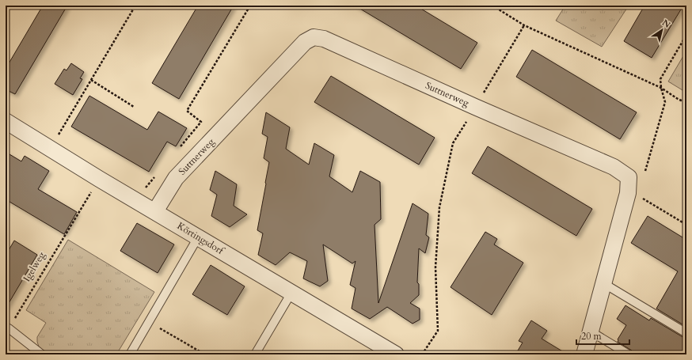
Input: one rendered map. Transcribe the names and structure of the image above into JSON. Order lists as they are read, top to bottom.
{
  "streets": {
    "street": ["Suttnerweg", "Körtingsdorf"],
    "path": ["Igelweg"]
  },
  "crossings": [
    ["Suttnerweg", "Körtingsdorf"],
    ["Körtingsdorf", "Igelweg"]
  ],
  "scale_bar": "20 m",
  "north": "top right"
}
